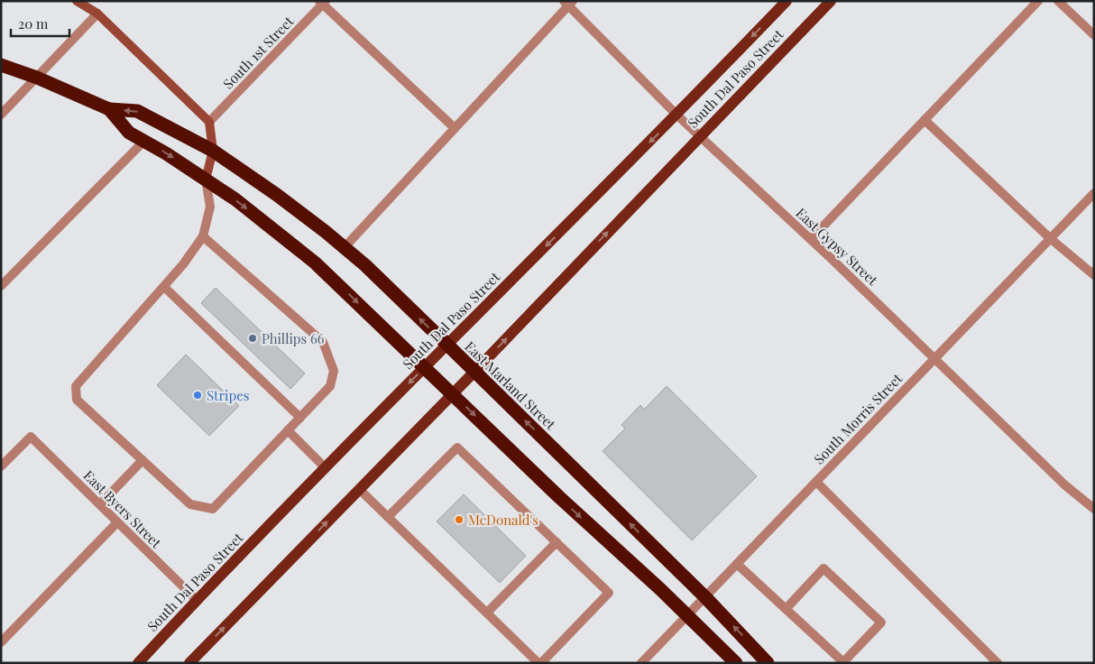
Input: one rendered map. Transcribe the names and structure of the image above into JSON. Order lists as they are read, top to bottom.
{
  "streets": {
    "highway": ["East Marland Street"],
    "main road": ["South Dal Paso Street"],
    "street": [
      "South 1st Street",
      "East Gypsy Street",
      "South Morris Street",
      "East Byers Street"
    ]
  },
  "crossings": [
    ["South Dal Paso Street", "East Gypsy Street"],
    ["South Dal Paso Street", "East Marland Street"],
    ["South Dal Paso Street", "East Byers Street"],
    ["East Gypsy Street", "South Morris Street"],
    ["East Marland Street", "South Morris Street"]
  ],
  "places": ["Phillips 66", "Stripes", "McDonald's"],
  "scale_bar": "20 m"
}
